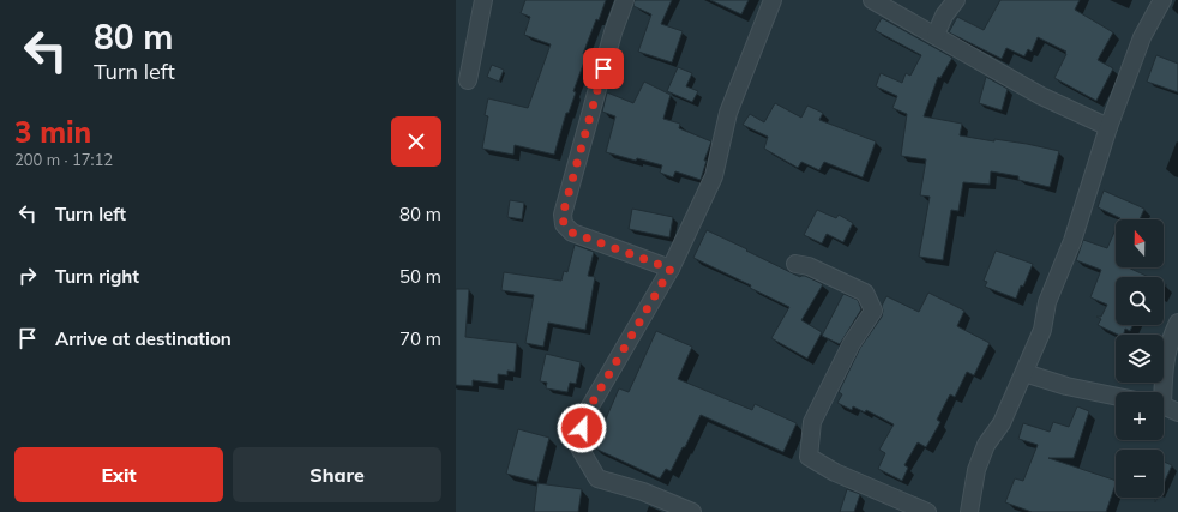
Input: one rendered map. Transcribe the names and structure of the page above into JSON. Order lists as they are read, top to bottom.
{
  "north": "top",
  "page": {
    "turn": ["80 m", "Turn left"],
    "heading": ["3 min", "200 m · 17:12"],
    "list": [
      {
        "name": "Turn left",
        "value": "80 m"
      },
      {
        "name": "Turn right",
        "value": "50 m"
      },
      {
        "name": "Arrive at destination",
        "value": "70 m"
      }
    ],
    "map_buttons": ["+", "−"],
    "buttons": ["Exit", "Share"]
  }
}
